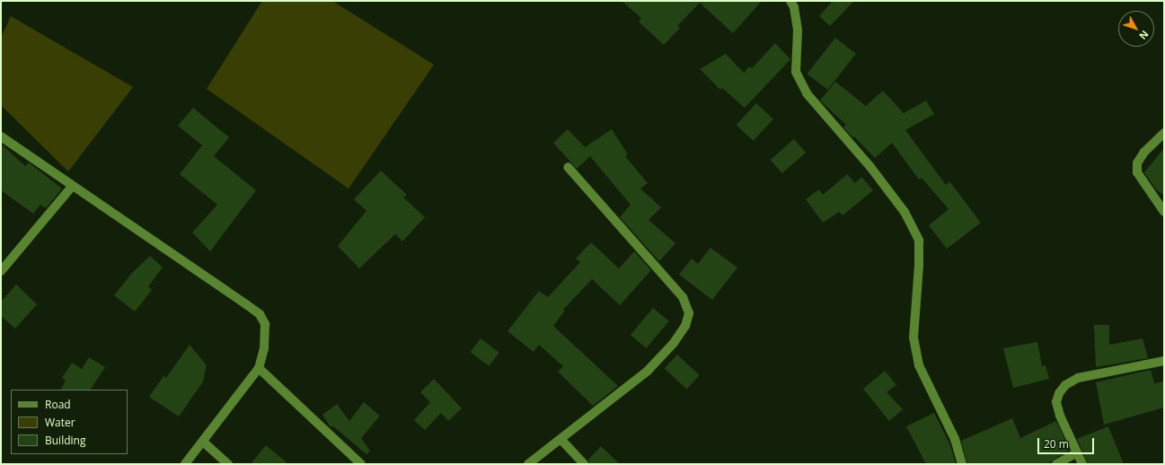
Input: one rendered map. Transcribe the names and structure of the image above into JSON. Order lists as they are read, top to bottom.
{
  "legend": ["Road", "Water", "Building"],
  "scale_bar": "20 m",
  "north": "bottom right"
}
